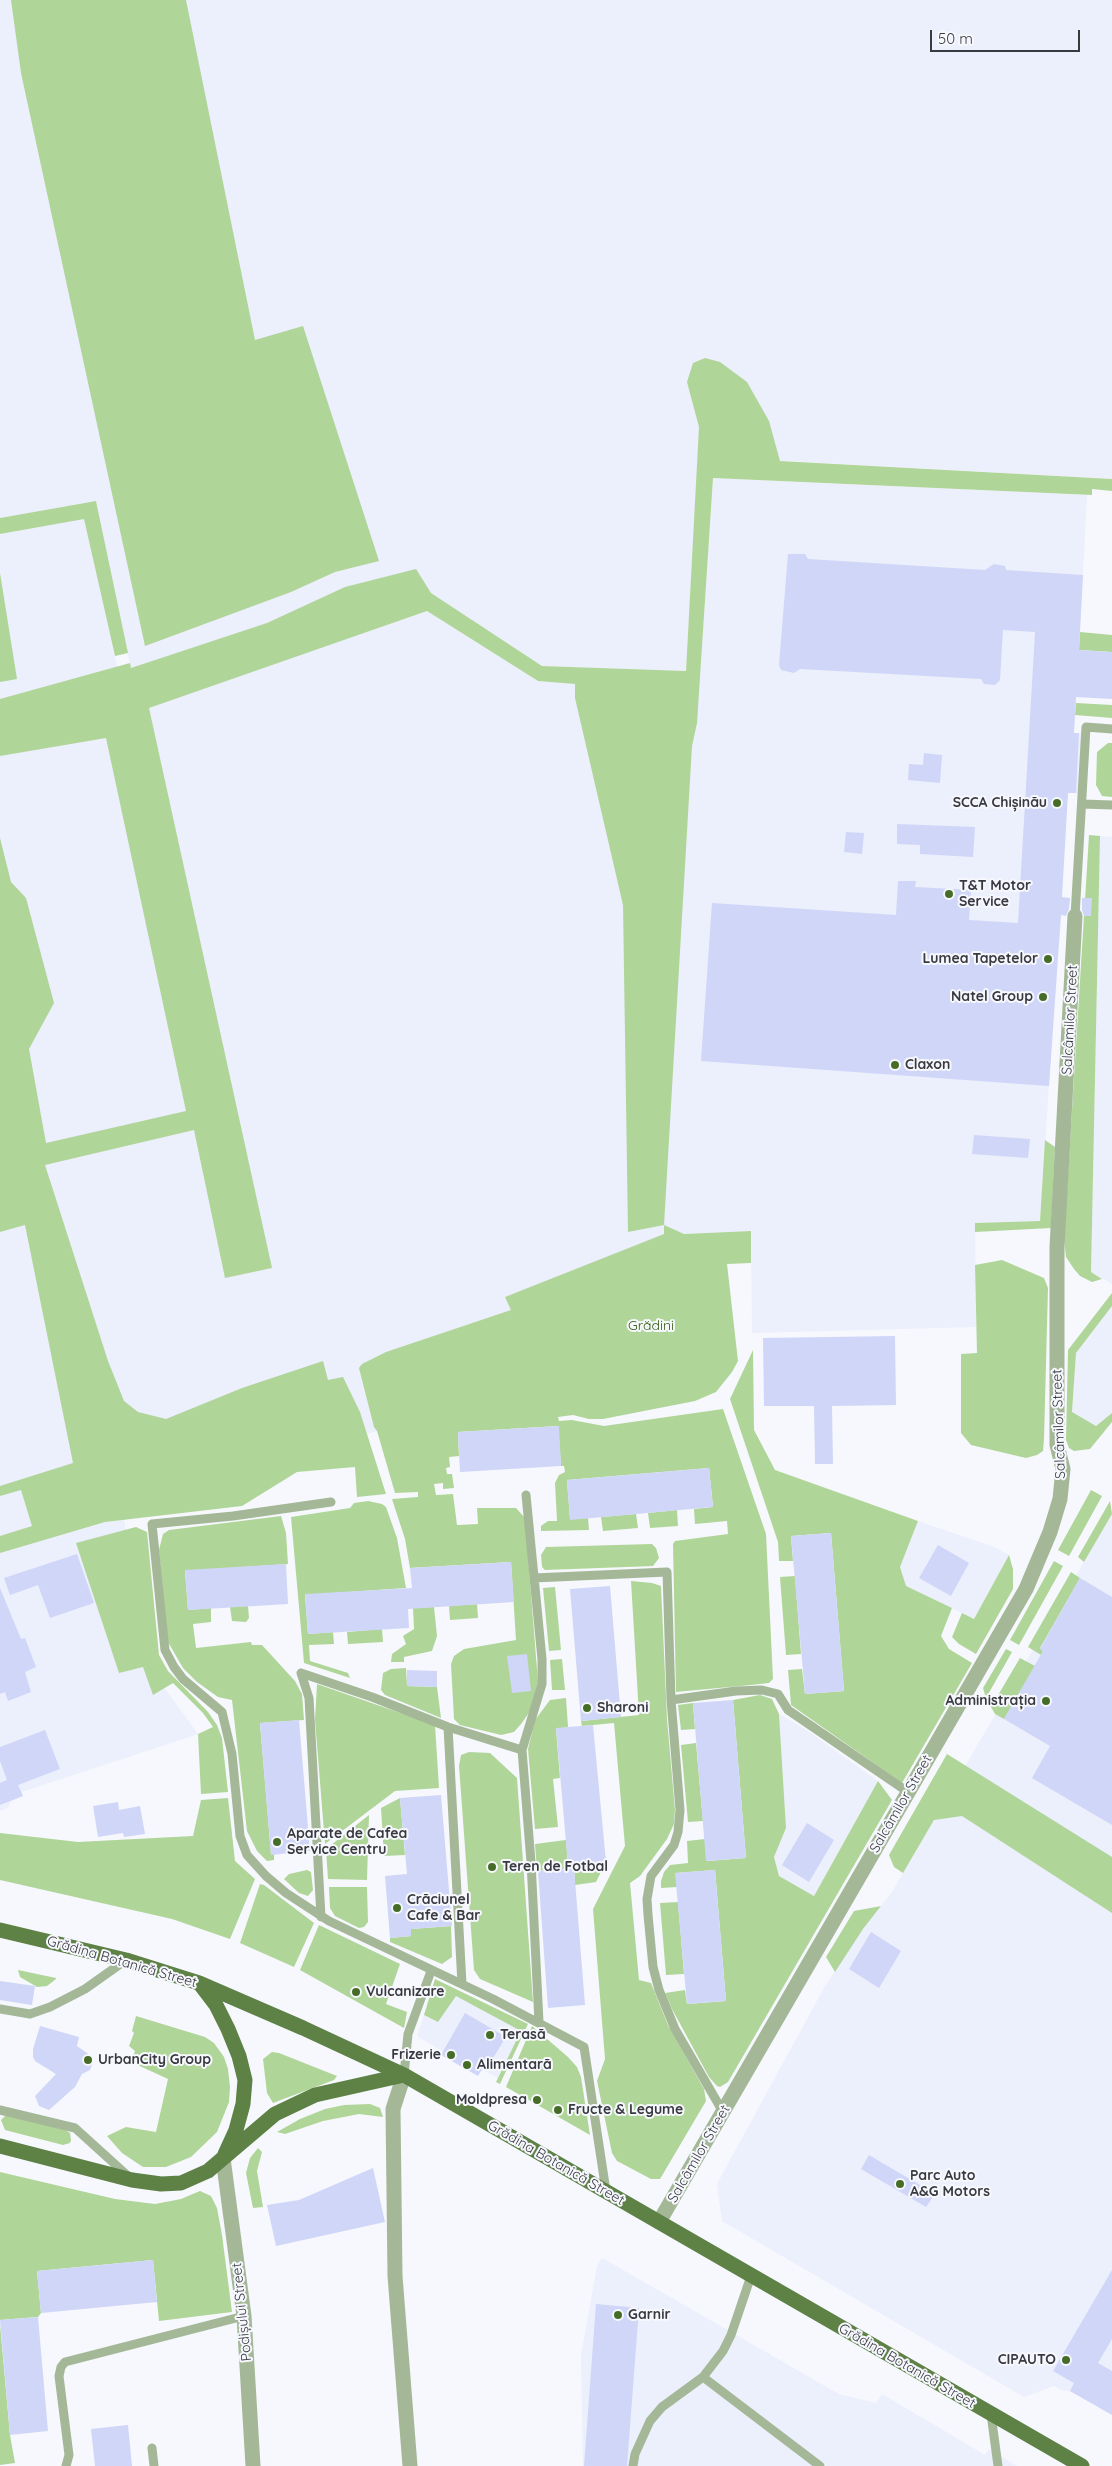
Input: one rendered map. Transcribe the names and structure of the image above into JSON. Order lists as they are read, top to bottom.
{
  "streets": {
    "main road": ["Grădina Botanică Street"],
    "street": ["Salcâmilor Street", "Podișului Street"]
  },
  "crossings": [
    ["Salcâmilor Street", "Grădina Botanică Street"]
  ],
  "parks": ["Grădini"],
  "places": [
    "SCCA Chișinău",
    "T&T Motor Service",
    "Lumea Tapetelor",
    "Natel Group",
    "Claxon",
    "Administrația",
    "Sharoni",
    "Aparate de Cafea Service Centru",
    "Teren de Fotbal",
    "Crăciunel Cafe & Bar",
    "Vulcanizare",
    "Terasă",
    "Frizerie",
    "UrbanCity Group",
    "Alimentară",
    "Moldpresa",
    "Fructe & Legume",
    "Parc Auto A&G Motors",
    "Garnir",
    "CIPAUTO"
  ],
  "scale_bar": "50 m"
}
